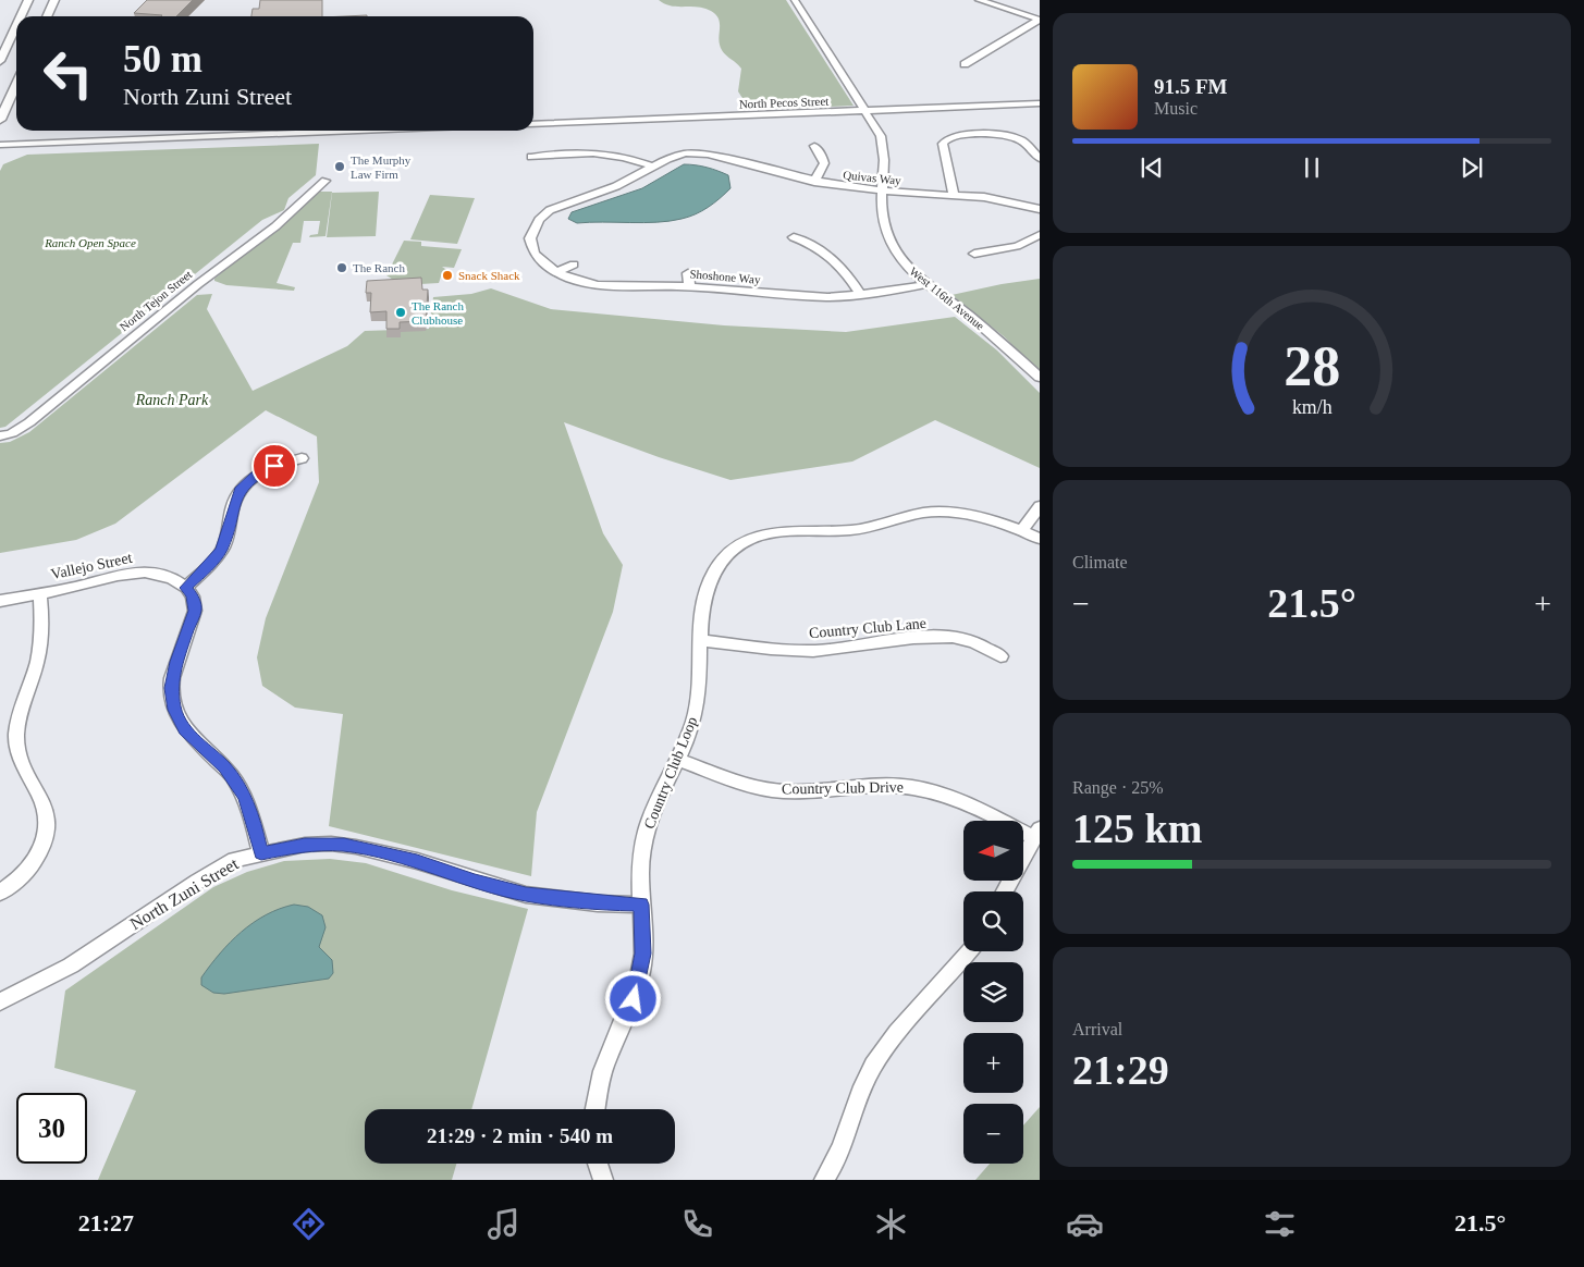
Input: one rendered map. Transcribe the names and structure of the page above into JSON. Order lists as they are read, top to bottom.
{
  "streets": {
    "street": [
      "North Pecos Street",
      "Quivas Way",
      "Shoshone Way",
      "West 116th Avenue",
      "North Tejon Street",
      "Vallejo Street",
      "Country Club Lane",
      "Country Club Loop",
      "Country Club Drive",
      "North Zuni Street"
    ]
  },
  "crossings": [
    ["North Pecos Street", "West 116th Avenue"],
    ["Quivas Way", "Shoshone Way"],
    ["Quivas Way", "West 116th Avenue"],
    ["Shoshone Way", "West 116th Avenue"],
    ["Country Club Lane", "Country Club Loop"],
    ["Country Club Loop", "Country Club Drive"],
    ["Country Club Loop", "North Zuni Street"]
  ],
  "parks": ["Ranch Open Space", "Ranch Park"],
  "places": [
    "The Murphy Law Firm",
    "The Ranch",
    "Snack Shack",
    "The Ranch Clubhouse"
  ],
  "north": "left",
  "page": {
    "turn": ["50 m", "North Zuni Street"],
    "song": ["91.5 FM", "Music"],
    "tile": [
      "Climate",
      ["Range · 25%", "125 km"],
      ["Arrival", "21:29"]
    ],
    "heat": ["−", "21.5°", "+"],
    "map_buttons": ["+", "−"],
    "limit": "30",
    "trip": "21:29 · 2 min · 540 m",
    "tabs": ["21:27", "21.5°"],
    "gauge": ["28", "km/h"]
  }
}
